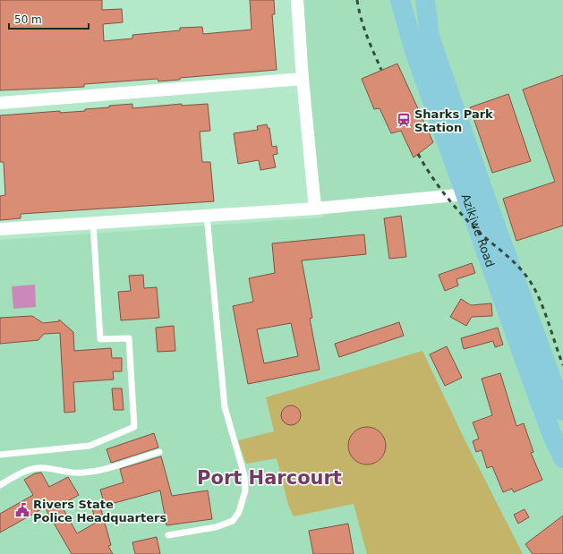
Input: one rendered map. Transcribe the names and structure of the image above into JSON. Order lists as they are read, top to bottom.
{
  "streets": {
    "main road": ["Azikiwe Road"]
  },
  "districts": ["Port Harcourt"],
  "places": {
    "station": ["Sharks Park Station"],
    "public building": ["Rivers State Police Headquarters"]
  },
  "scale_bar": "50 m"
}
